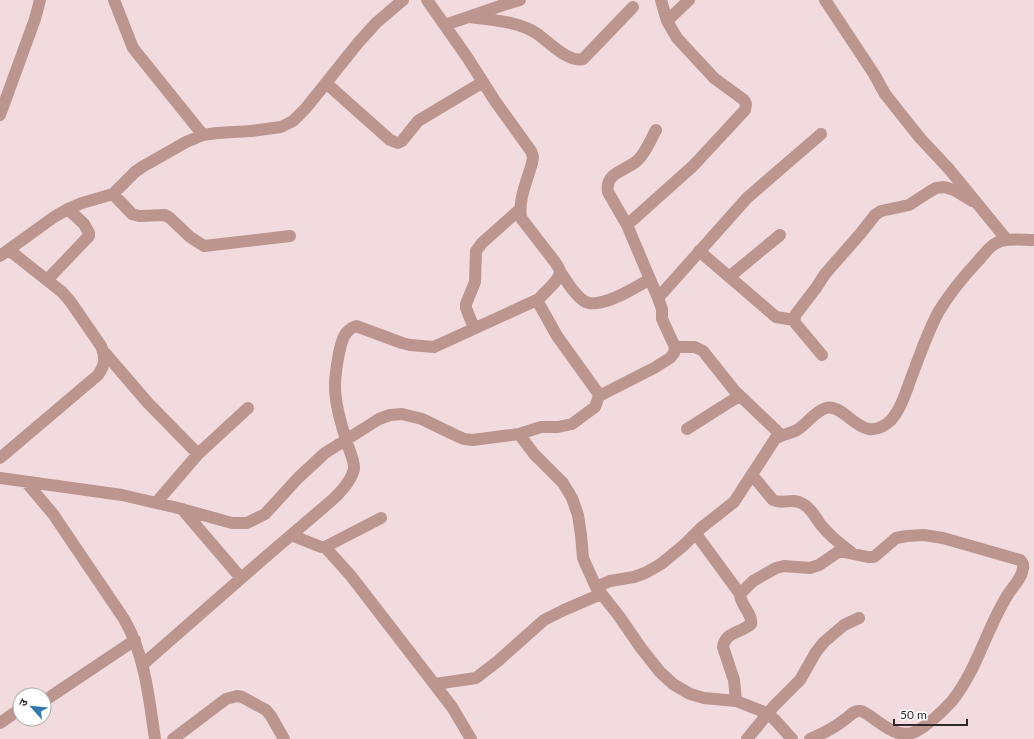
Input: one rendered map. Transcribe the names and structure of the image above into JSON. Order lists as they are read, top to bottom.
{
  "scale_bar": "50 m",
  "north": "top left"
}
